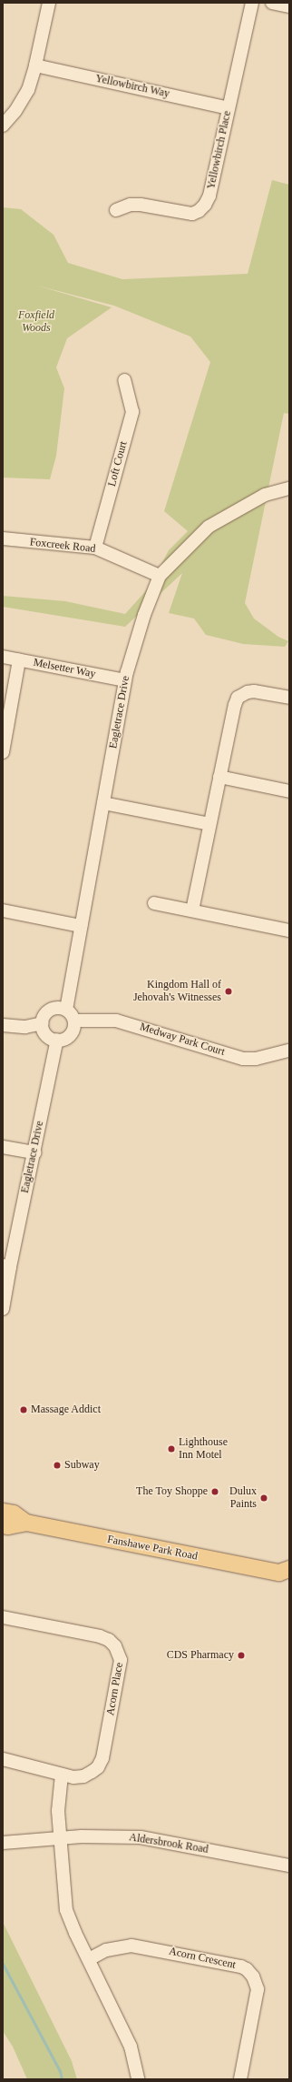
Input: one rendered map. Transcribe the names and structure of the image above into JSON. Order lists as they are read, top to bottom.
{
  "streets": {
    "main road": ["Fanshawe Park Road"],
    "street": [
      "Yellowbirch Way",
      "Yellowbirch Place",
      "Loft Court",
      "Foxcreek Road",
      "Melsetter Way",
      "Eagletrace Drive",
      "Medway Park Court",
      "Acorn Place",
      "Aldersbrook Road",
      "Acorn Crescent"
    ]
  },
  "crossings": [
    ["Yellowbirch Way", "Yellowbirch Place"],
    ["Loft Court", "Foxcreek Road"],
    ["Foxcreek Road", "Eagletrace Drive"],
    ["Melsetter Way", "Eagletrace Drive"],
    ["Eagletrace Drive", "Medway Park Court"]
  ],
  "parks": ["Foxfield Woods"],
  "places": [
    "Kingdom Hall of Jehovah's Witnesses",
    "Massage Addict",
    "Lighthouse Inn Motel",
    "Subway",
    "The Toy Shoppe",
    "Dulux Paints",
    "CDS Pharmacy"
  ]
}
